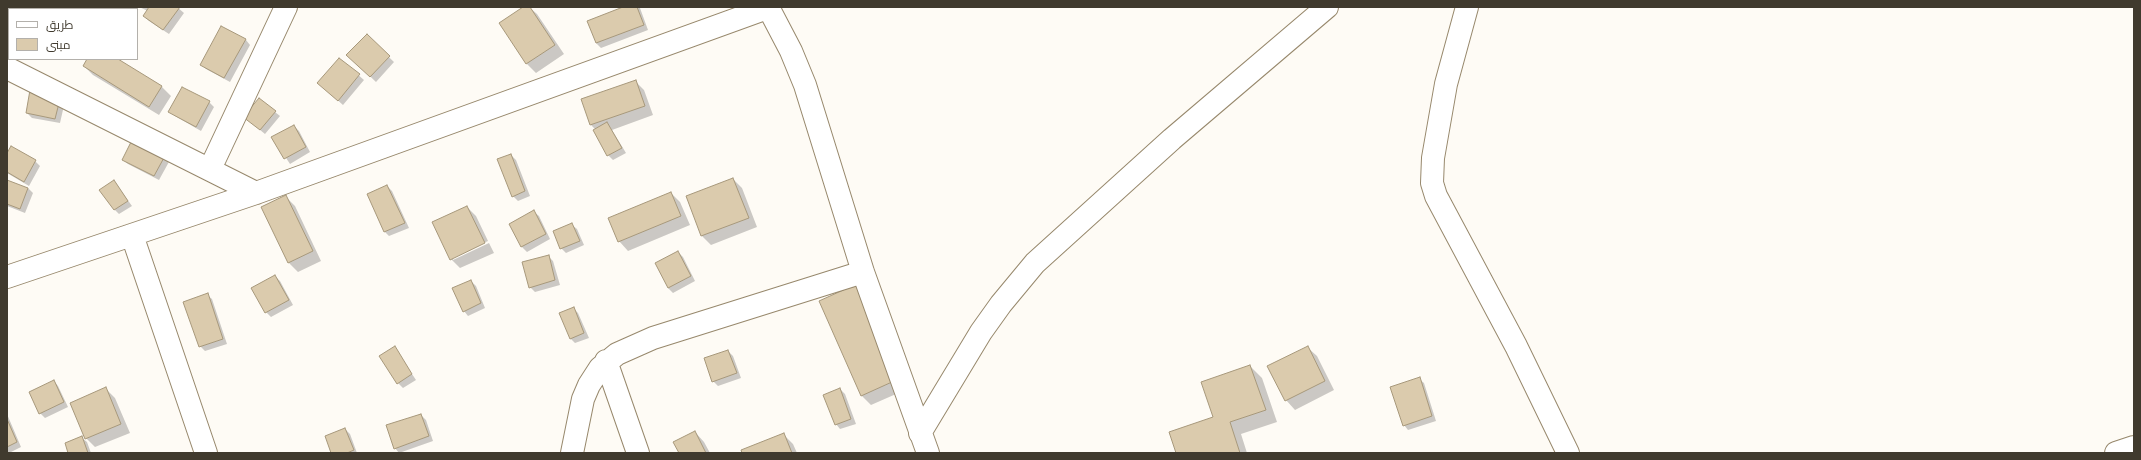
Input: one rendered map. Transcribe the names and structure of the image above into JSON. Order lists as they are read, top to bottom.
{
  "legend": ["طريق", "مبنى"]
}
